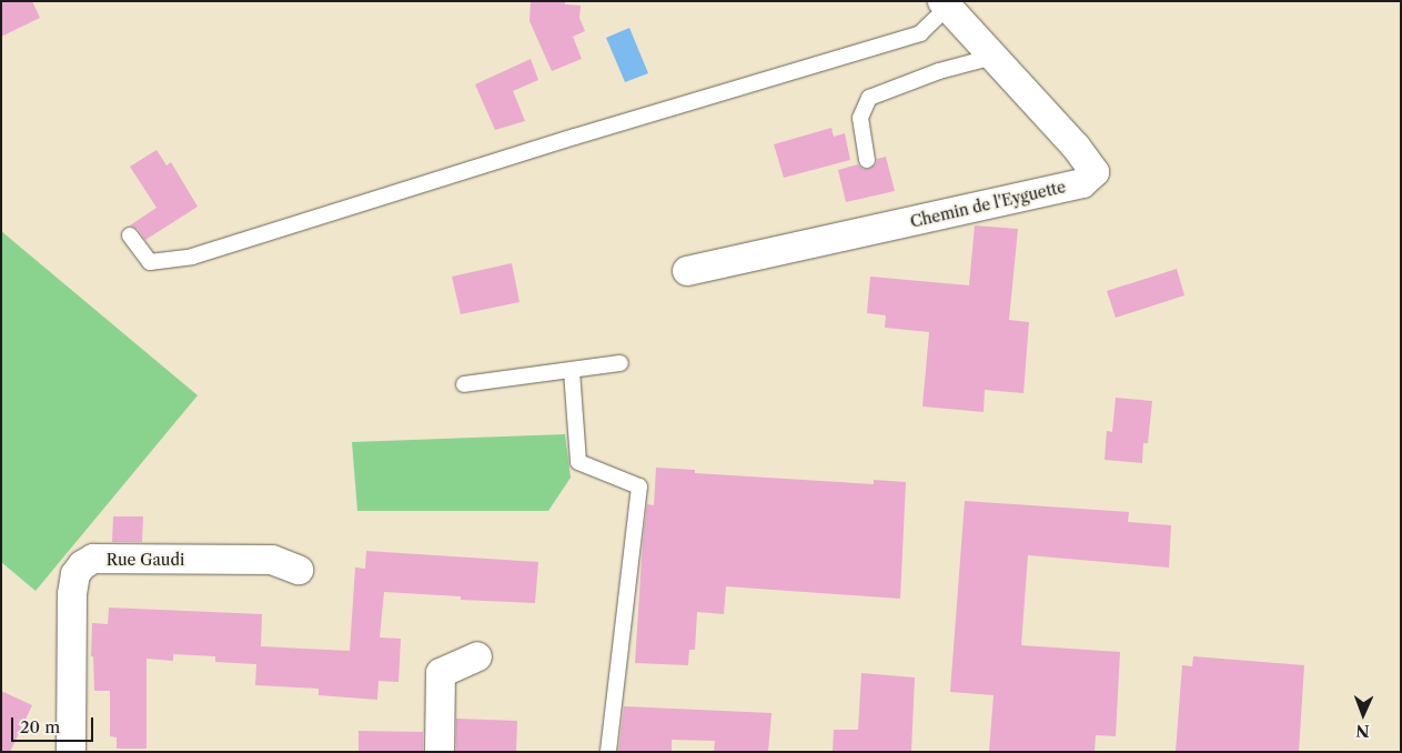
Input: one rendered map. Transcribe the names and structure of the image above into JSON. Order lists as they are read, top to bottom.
{
  "streets": {
    "street": ["Chemin de l'Eyguette", "Rue Gaudi"]
  },
  "scale_bar": "20 m",
  "north": "bottom"
}
